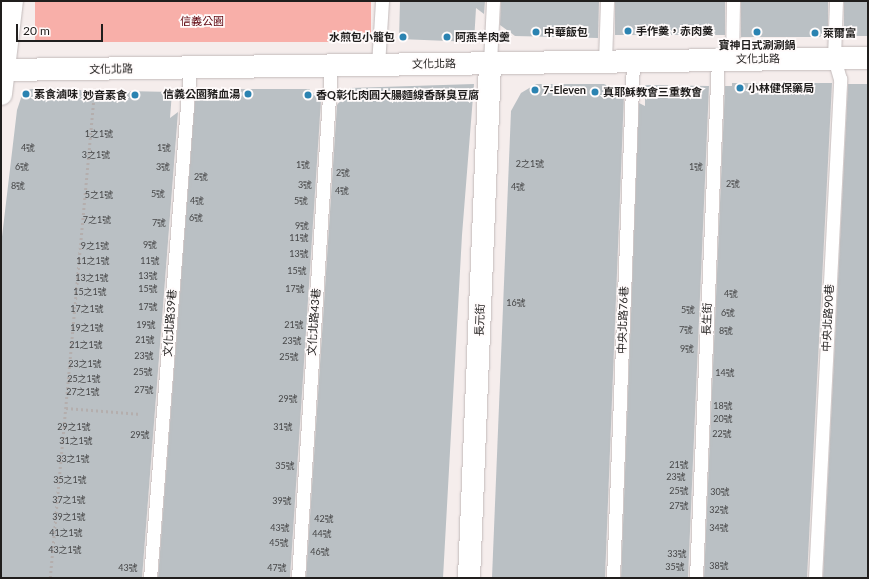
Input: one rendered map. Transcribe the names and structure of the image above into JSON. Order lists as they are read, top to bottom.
{
  "streets": {
    "street": ["文化北路", "長元街"],
    "lane": [
      "中央北路90巷",
      "長生街",
      "中央北路76巷",
      "文化北路43巷",
      "文化北路39巷"
    ]
  },
  "crossings": [
    ["文化北路", "中央北路90巷"],
    ["文化北路", "長生街"],
    ["文化北路", "長元街"],
    ["文化北路", "中央北路76巷"],
    ["文化北路", "文化北路43巷"],
    ["文化北路", "文化北路39巷"]
  ],
  "parks": ["信義公園"],
  "places": [
    "手作羮，赤肉羮",
    "中華飯包",
    "寶神日式涮涮鍋",
    "萊爾富",
    "水煎包小籠包",
    "阿燕羊肉羹",
    "小林健保藥局",
    "7-Eleven",
    "真耶穌教會三重教會",
    "素食滷味",
    "信義公園豬血湯",
    "妙音素食",
    "香Q彰化肉圓大腸麵線香酥臭豆腐"
  ],
  "house_numbers": [
    "1之1號",
    "4號",
    "1號",
    "3之1號",
    "2之1號",
    "1號",
    "6號",
    "3號",
    "1號",
    "2號",
    "2號",
    "2號",
    "3號",
    "8號",
    "4號",
    "4號",
    "5號",
    "5之1號",
    "4號",
    "5號",
    "6號",
    "7之1號",
    "7號",
    "9號",
    "11號",
    "9號",
    "9之1號",
    "13號",
    "11之1號",
    "11號",
    "15號",
    "13號",
    "13之1號",
    "15號",
    "17號",
    "15之1號",
    "4號",
    "16號",
    "17號",
    "17之1號",
    "5號",
    "6號",
    "19號",
    "21號",
    "19之1號",
    "7號",
    "8號",
    "21號",
    "23號",
    "21之1號",
    "9號",
    "23號",
    "25號",
    "23之1號",
    "25號",
    "14號",
    "25之1號",
    "27號",
    "27之1號",
    "29號",
    "18號",
    "20號",
    "29之1號",
    "31號",
    "22號",
    "29號",
    "31之1號",
    "33之1號",
    "21號",
    "35號",
    "23號",
    "35之1號",
    "25號",
    "30號",
    "37之1號",
    "39號",
    "27號",
    "32號",
    "39之1號",
    "42號",
    "43號",
    "34號",
    "41之1號",
    "44號",
    "45號",
    "43之1號",
    "46號",
    "33號",
    "38號",
    "35號",
    "43號",
    "47號"
  ],
  "scale_bar": "20 m"
}
